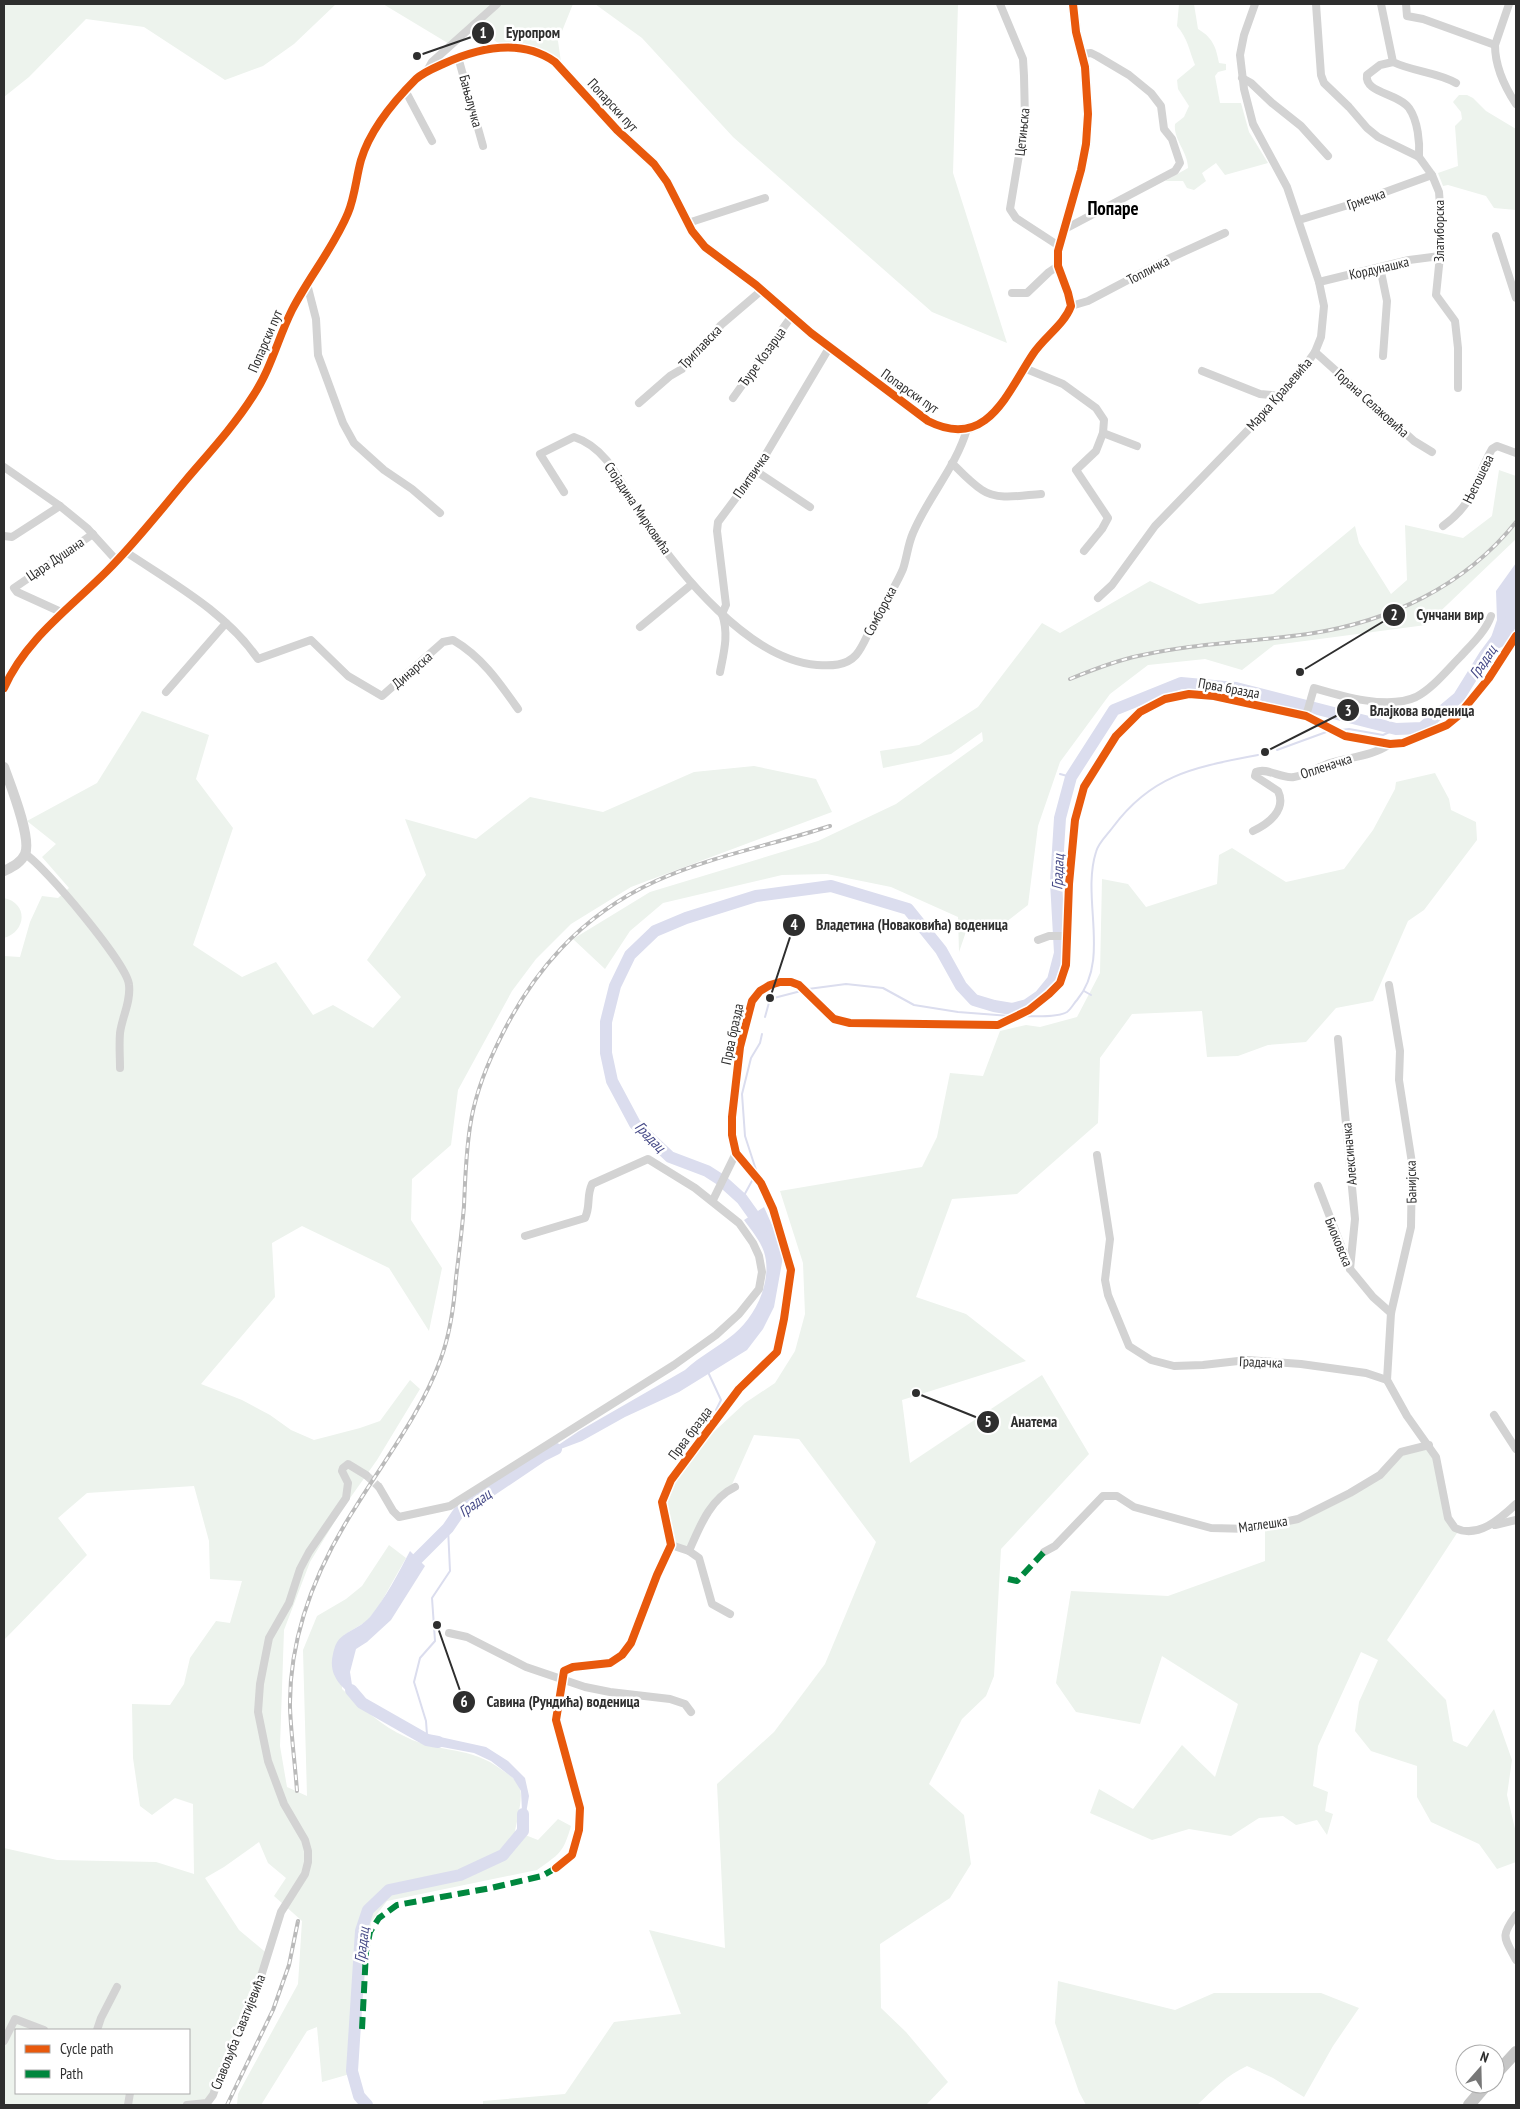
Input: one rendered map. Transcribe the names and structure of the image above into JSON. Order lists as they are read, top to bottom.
{
  "streets": {
    "street": [
      "Бањалучка",
      "Попарски пут",
      "Цетињска",
      "Грмечка",
      "Златиборска",
      "Кордунашка",
      "Топличка",
      "Триглавска",
      "Ђуре Козарца",
      "Марка Краљевића",
      "Горана Селаковића",
      "Плитвичка",
      "Његошева",
      "Стојадина Мирковића",
      "Цара Душана",
      "Сомборска",
      "Динарска",
      "Прва бразда",
      "Опленачка",
      "Алексиначка",
      "Банијска",
      "Биоковска",
      "Градачка",
      "Маглешка",
      "Славољуба Саватијевића"
    ]
  },
  "crossings": [
    ["Бањалучка", "Попарски пут"],
    ["Попарски пут", "Триглавска"],
    ["Попарски пут", "Ђуре Козарца"],
    ["Попарски пут", "Плитвичка"],
    ["Попарски пут", "Цара Душана"],
    ["Попарски пут", "Сомборска"],
    ["Попарски пут", "Динарска"],
    ["Грмечка", "Златиборска"],
    ["Грмечка", "Марка Краљевића"],
    ["Златиборска", "Кордунашка"],
    ["Кордунашка", "Марка Краљевића"],
    ["Марка Краљевића", "Горана Селаковића"],
    ["Плитвичка", "Стојадина Мирковића"],
    ["Плитвичка", "Сомборска"],
    ["Стојадина Мирковића", "Сомборска"],
    ["Прва бразда", "Опленачка"],
    ["Алексиначка", "Биоковска"],
    ["Банијска", "Биоковска"],
    ["Банијска", "Градачка"]
  ],
  "districts": ["Попаре"],
  "water": ["Градац"],
  "places": [
    "Еуропром",
    "Сунчани вир",
    "Влајкова воденица",
    "Владетина (Новаковића) воденица",
    "Анатема",
    "Савина (Рундића) воденица"
  ],
  "legend": ["Cycle path", "Path"],
  "north": "top"
}
